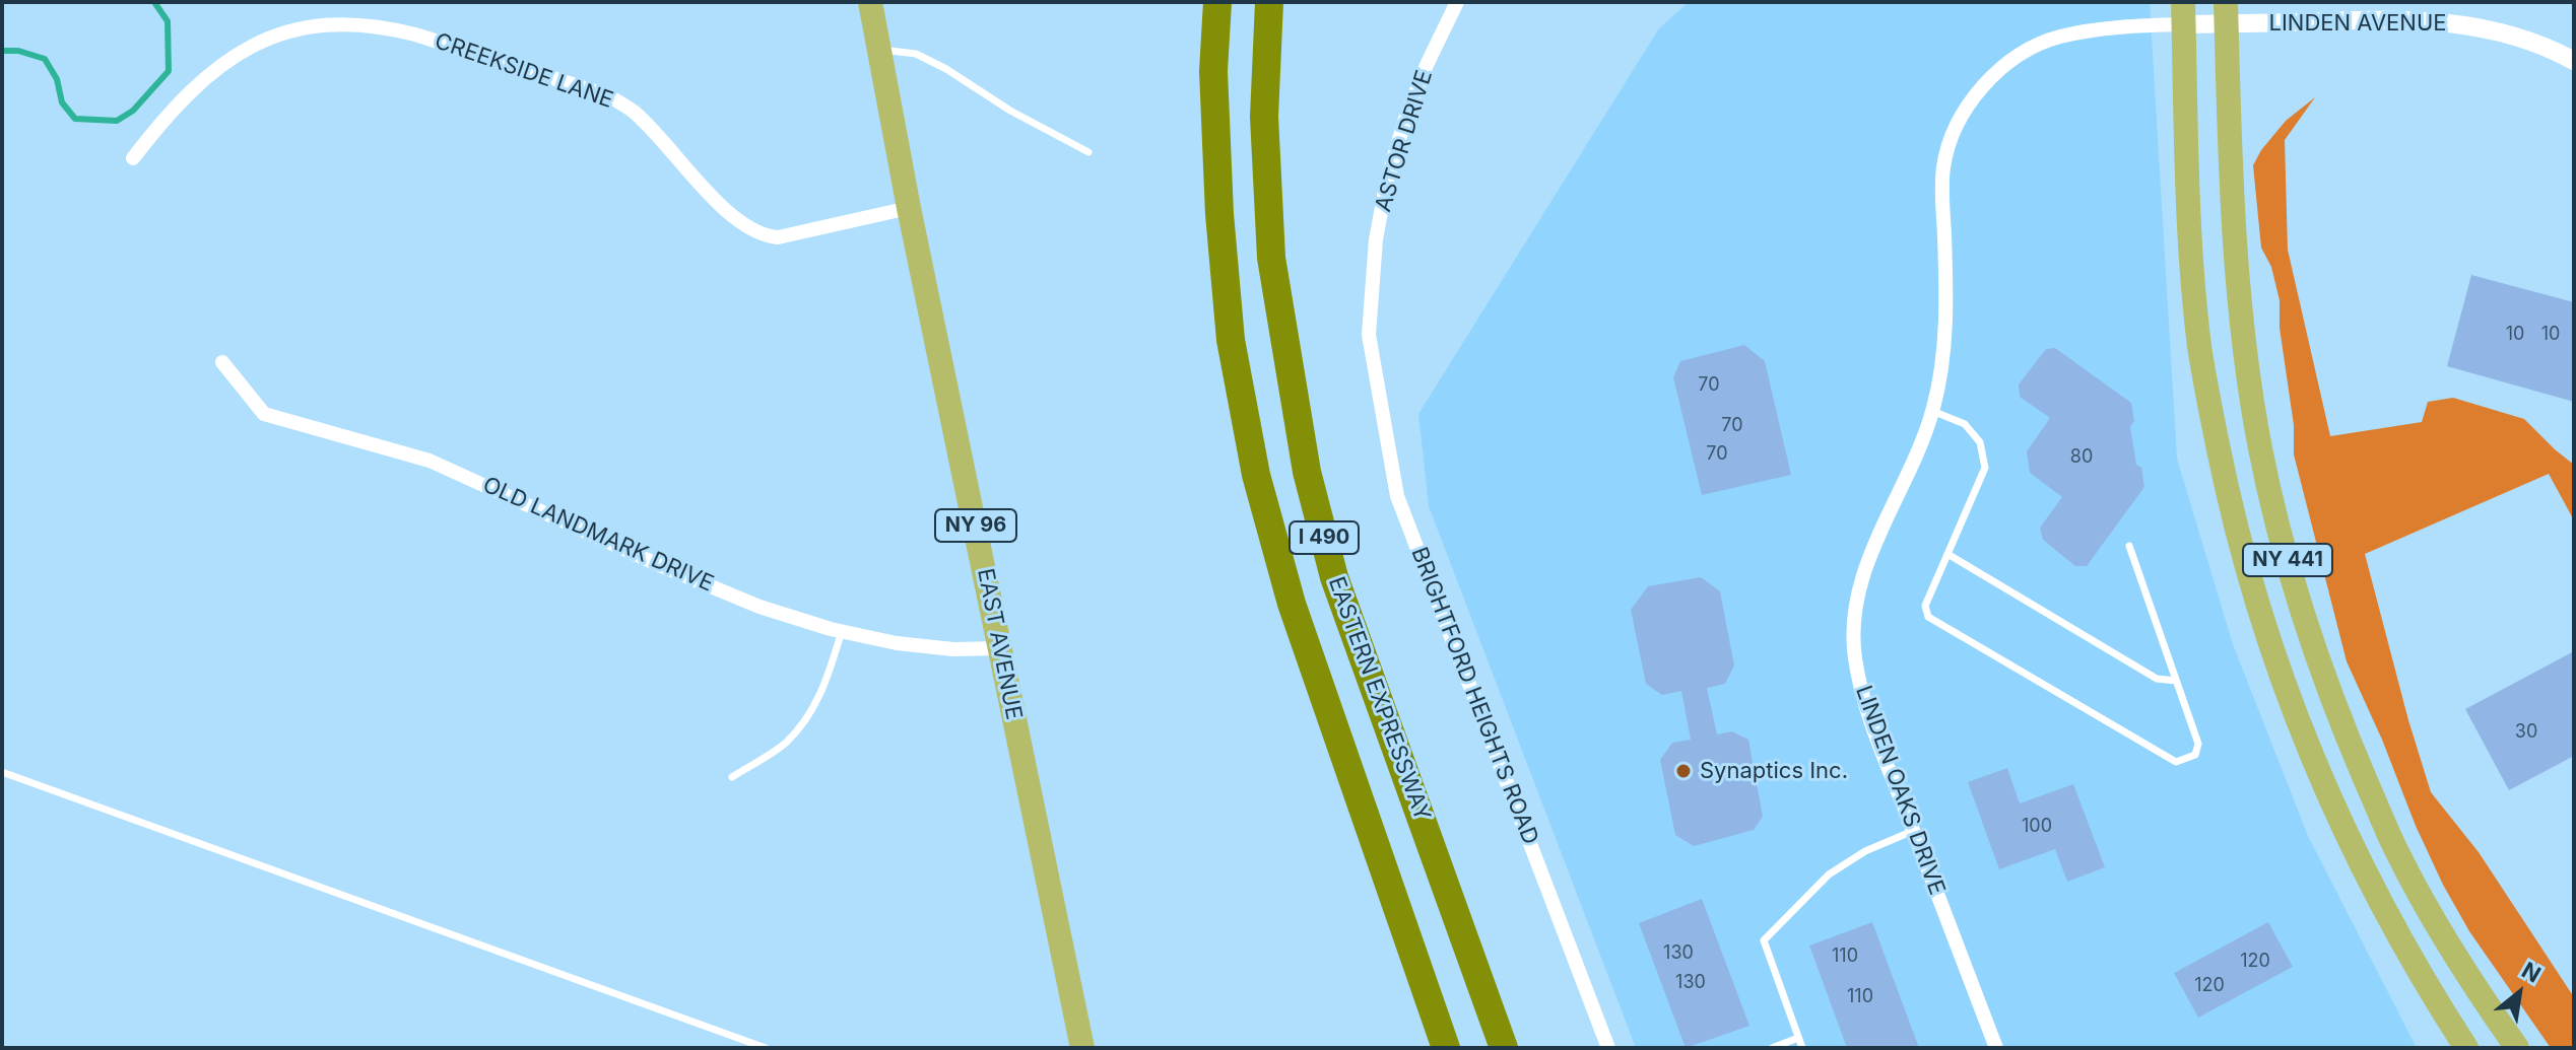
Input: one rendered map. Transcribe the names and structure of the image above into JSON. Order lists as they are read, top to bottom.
{
  "streets": {
    "highway": ["I 490", "EASTERN EXPRESSWAY"],
    "main road": ["NY 96", "NY 441", "EAST AVENUE"],
    "street": [
      "LINDEN AVENUE",
      "CREEKSIDE LANE",
      "ASTOR DRIVE",
      "OLD LANDMARK DRIVE",
      "BRIGHTFORD HEIGHTS ROAD",
      "LINDEN OAKS DRIVE"
    ]
  },
  "crossings": [
    ["LINDEN AVENUE", "NY 441"],
    ["LINDEN AVENUE", "LINDEN OAKS DRIVE"],
    ["CREEKSIDE LANE", "EAST AVENUE"],
    ["ASTOR DRIVE", "BRIGHTFORD HEIGHTS ROAD"],
    ["OLD LANDMARK DRIVE", "EAST AVENUE"],
    ["NY 441", "LINDEN OAKS DRIVE"]
  ],
  "places": ["Synaptics Inc."],
  "house_numbers": [
    "10",
    "10",
    "70",
    "70",
    "70",
    "80",
    "30",
    "100",
    "130",
    "110",
    "120",
    "130",
    "120",
    "110"
  ],
  "north": "top right"
}
